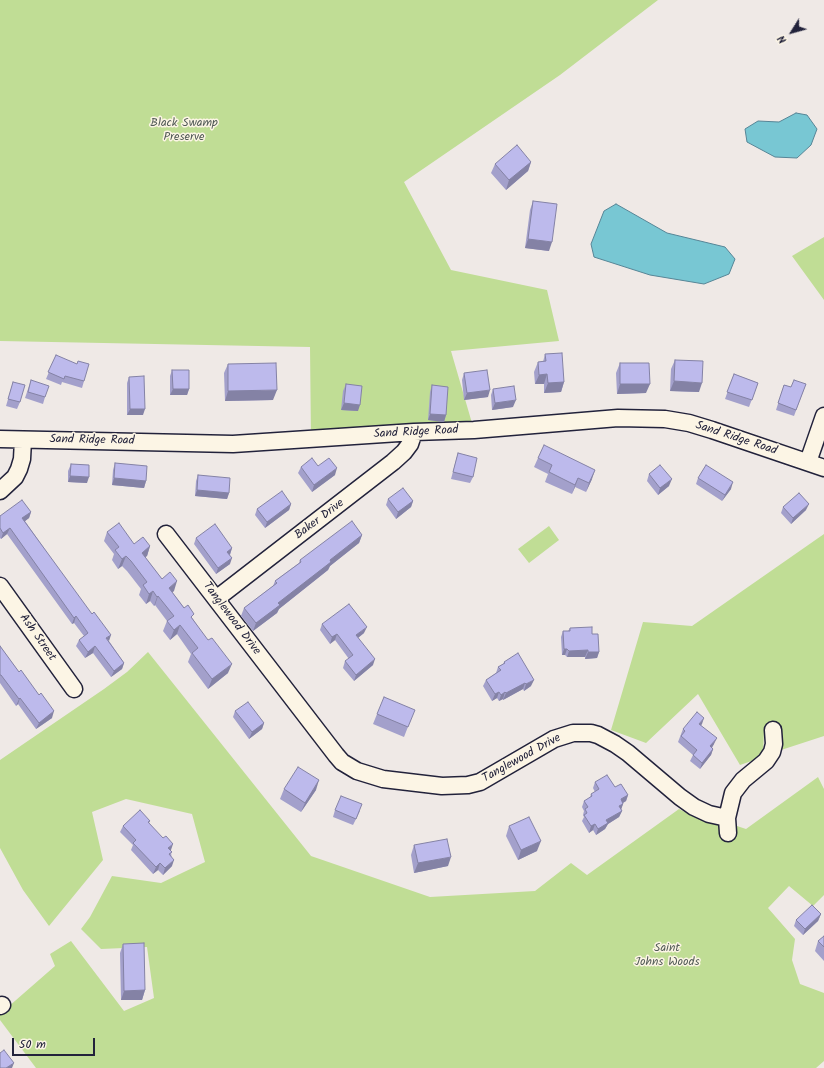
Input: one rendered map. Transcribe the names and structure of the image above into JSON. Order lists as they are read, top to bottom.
{
  "streets": {
    "street": [
      "Sand Ridge Road",
      "Baker Drive",
      "Tanglewood Drive",
      "Ash Street"
    ]
  },
  "crossings": [
    ["Sand Ridge Road", "Baker Drive"],
    ["Baker Drive", "Tanglewood Drive"]
  ],
  "parks": ["Black Swamp Preserve", "Saint Johns Woods"],
  "scale_bar": "50 m",
  "north": "bottom left"
}
